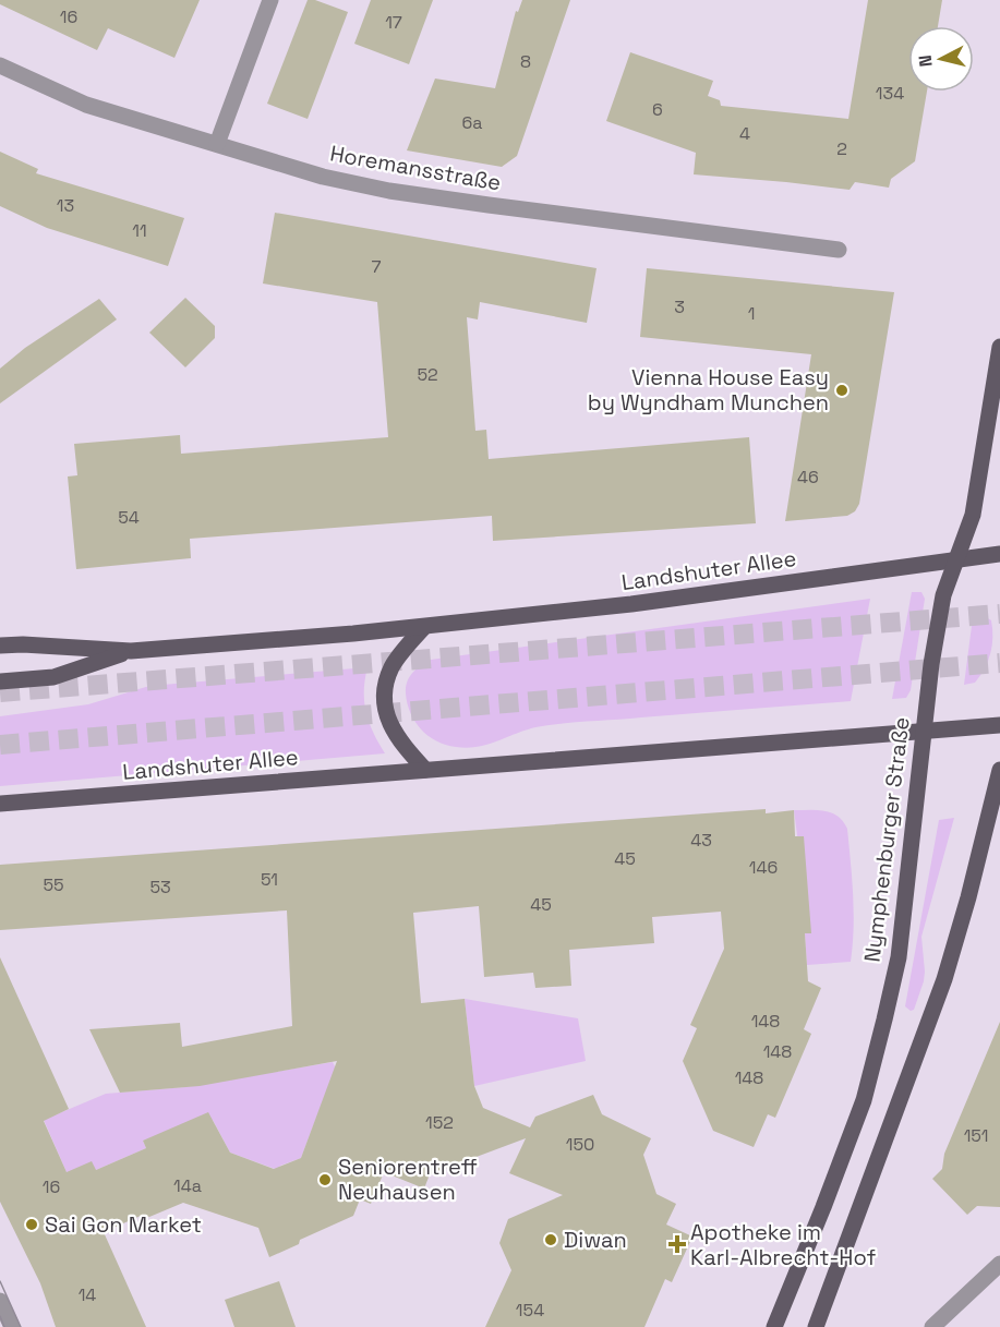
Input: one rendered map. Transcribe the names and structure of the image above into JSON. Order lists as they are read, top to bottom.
{
  "streets": {
    "main road": ["Landshuter Allee", "Nymphenburger Straße"],
    "street": ["Horemansstraße"]
  },
  "crossings": [
    ["Landshuter Allee", "Nymphenburger Straße"]
  ],
  "places": {
    "other": [
      "Vienna House Easy by Wyndham Munchen",
      "Seniorentreff Neuhausen",
      "Sai Gon Market",
      "Diwan"
    ],
    "health": ["Apotheke im Karl-Albrecht-Hof"]
  },
  "house_numbers": [
    "16",
    "17",
    "8",
    "134",
    "6",
    "6a",
    "4",
    "2",
    "13",
    "11",
    "7",
    "3",
    "1",
    "52",
    "46",
    "54",
    "43",
    "45",
    "146",
    "51",
    "55",
    "53",
    "45",
    "148",
    "148",
    "148",
    "152",
    "151",
    "150",
    "14a",
    "16",
    "14",
    "154"
  ],
  "north": "left"
}
